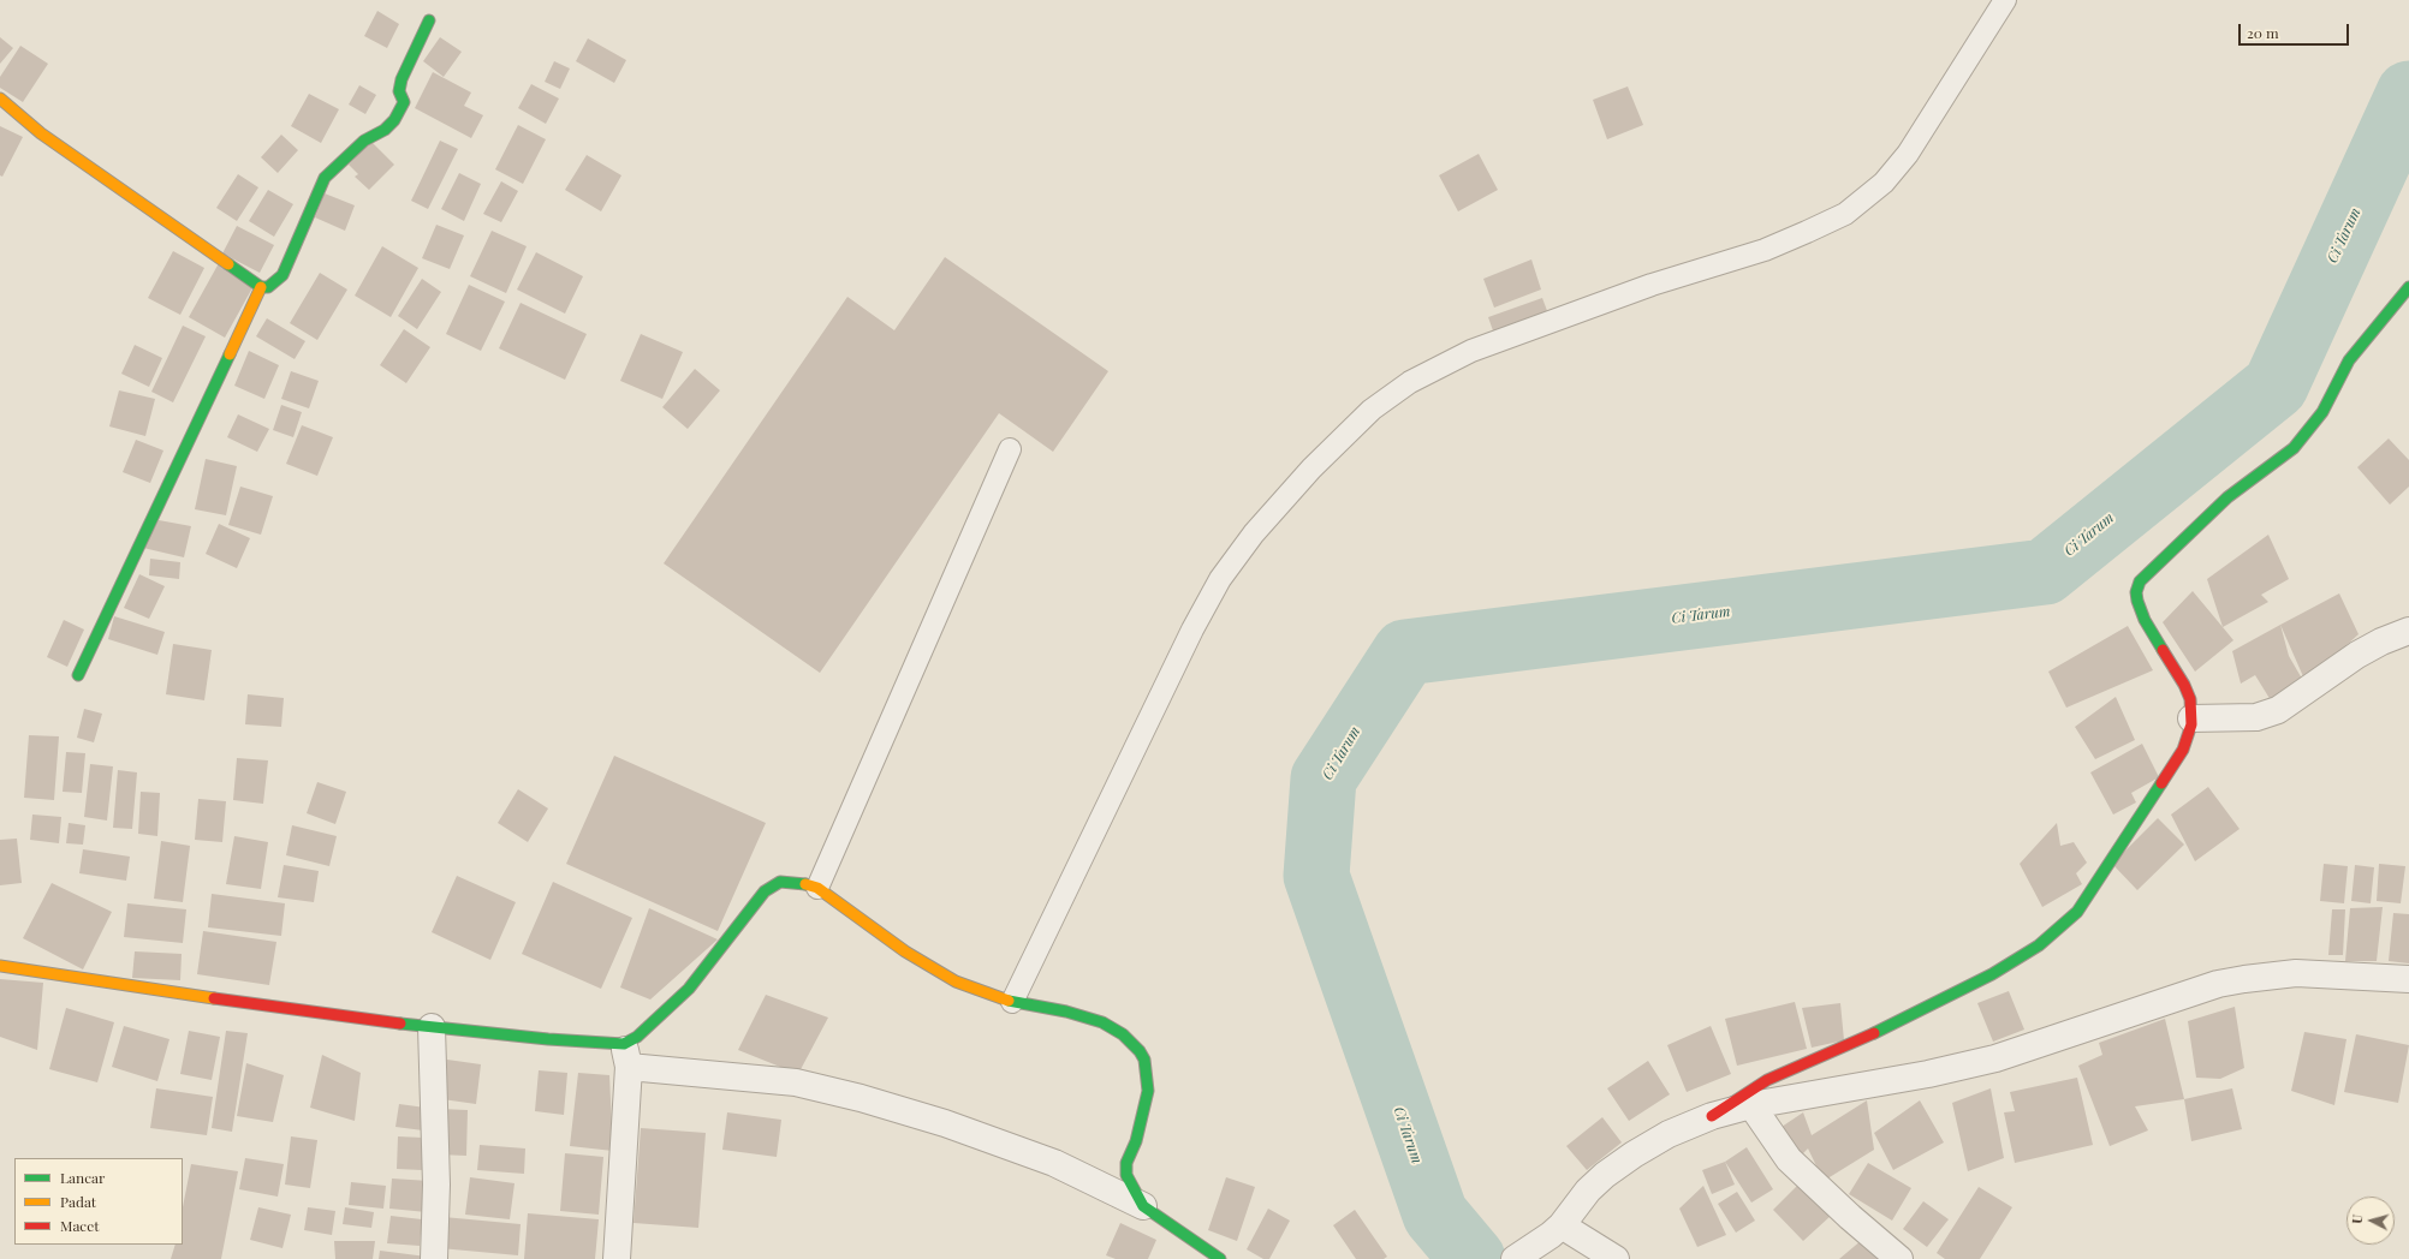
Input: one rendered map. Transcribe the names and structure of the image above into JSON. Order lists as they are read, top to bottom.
{
  "water": ["Ci Tarum"],
  "legend": ["Lancar", "Padat", "Macet"],
  "scale_bar": "20 m",
  "north": "left"
}
